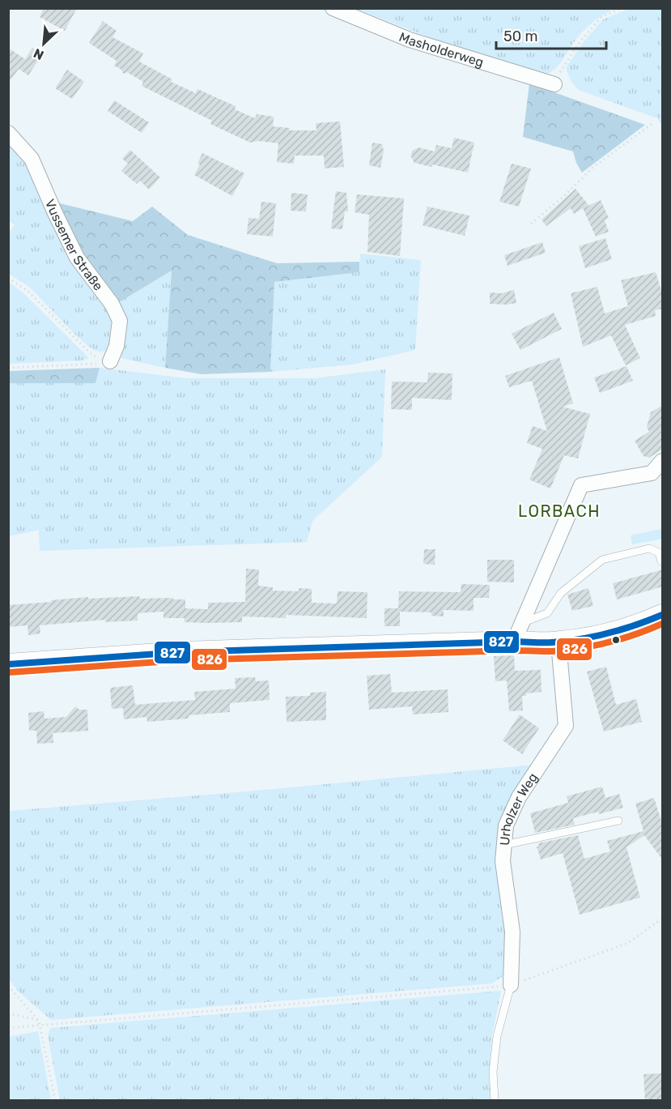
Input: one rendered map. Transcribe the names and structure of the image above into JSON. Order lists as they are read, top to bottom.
{
  "streets": {
    "street": ["Masholderweg", "Vussemer Straße", "Urholzer Weg"]
  },
  "districts": ["LORBACH"],
  "lines": ["transit line 827", "transit line 826"],
  "scale_bar": "50 m",
  "north": "bottom left"
}
